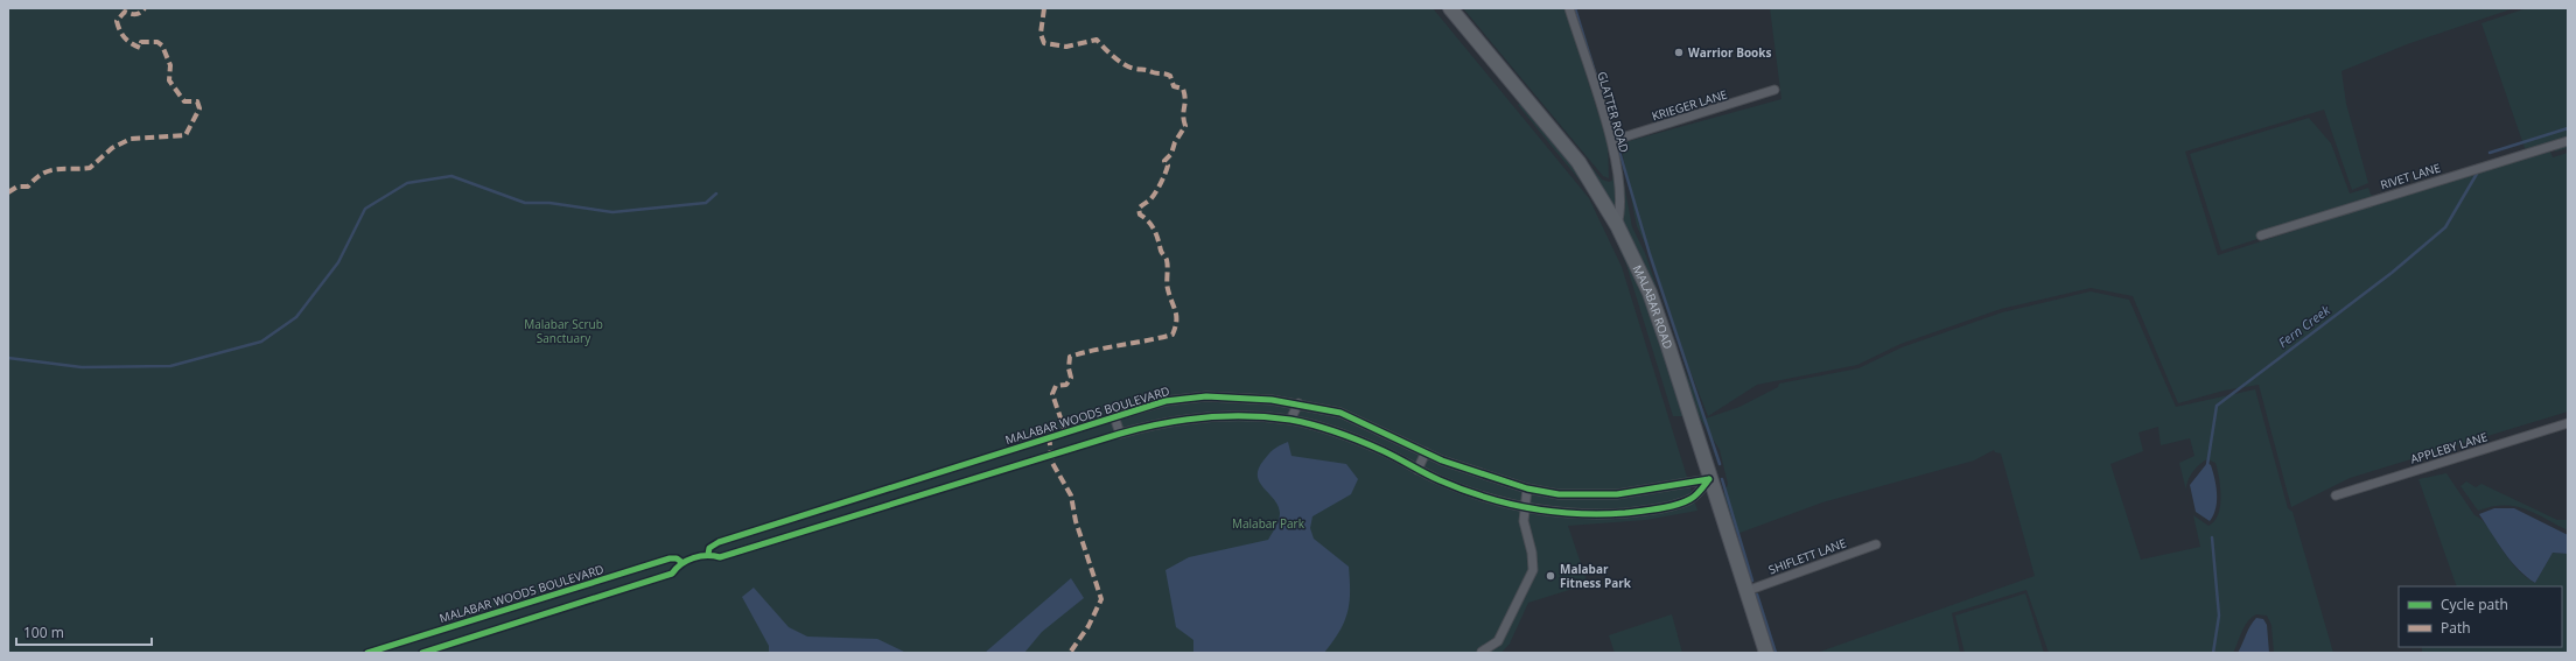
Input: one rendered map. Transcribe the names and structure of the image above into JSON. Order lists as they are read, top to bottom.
{
  "streets": {
    "main road": ["MALABAR ROAD"],
    "street": [
      "KRIEGER LANE",
      "GLATTER ROAD",
      "RIVET LANE",
      "MALABAR WOODS BOULEVARD",
      "APPLEBY LANE",
      "SHIFLETT LANE"
    ]
  },
  "crossings": [
    ["KRIEGER LANE", "GLATTER ROAD"],
    ["GLATTER ROAD", "MALABAR ROAD"],
    ["MALABAR ROAD", "MALABAR WOODS BOULEVARD"],
    ["MALABAR ROAD", "SHIFLETT LANE"]
  ],
  "water": ["Fern Creek"],
  "parks": ["Malabar Scrub Sanctuary", "Malabar Park"],
  "places": ["Warrior Books", "Malabar Fitness Park"],
  "legend": ["Cycle path", "Path"],
  "scale_bar": "100 m"
}
